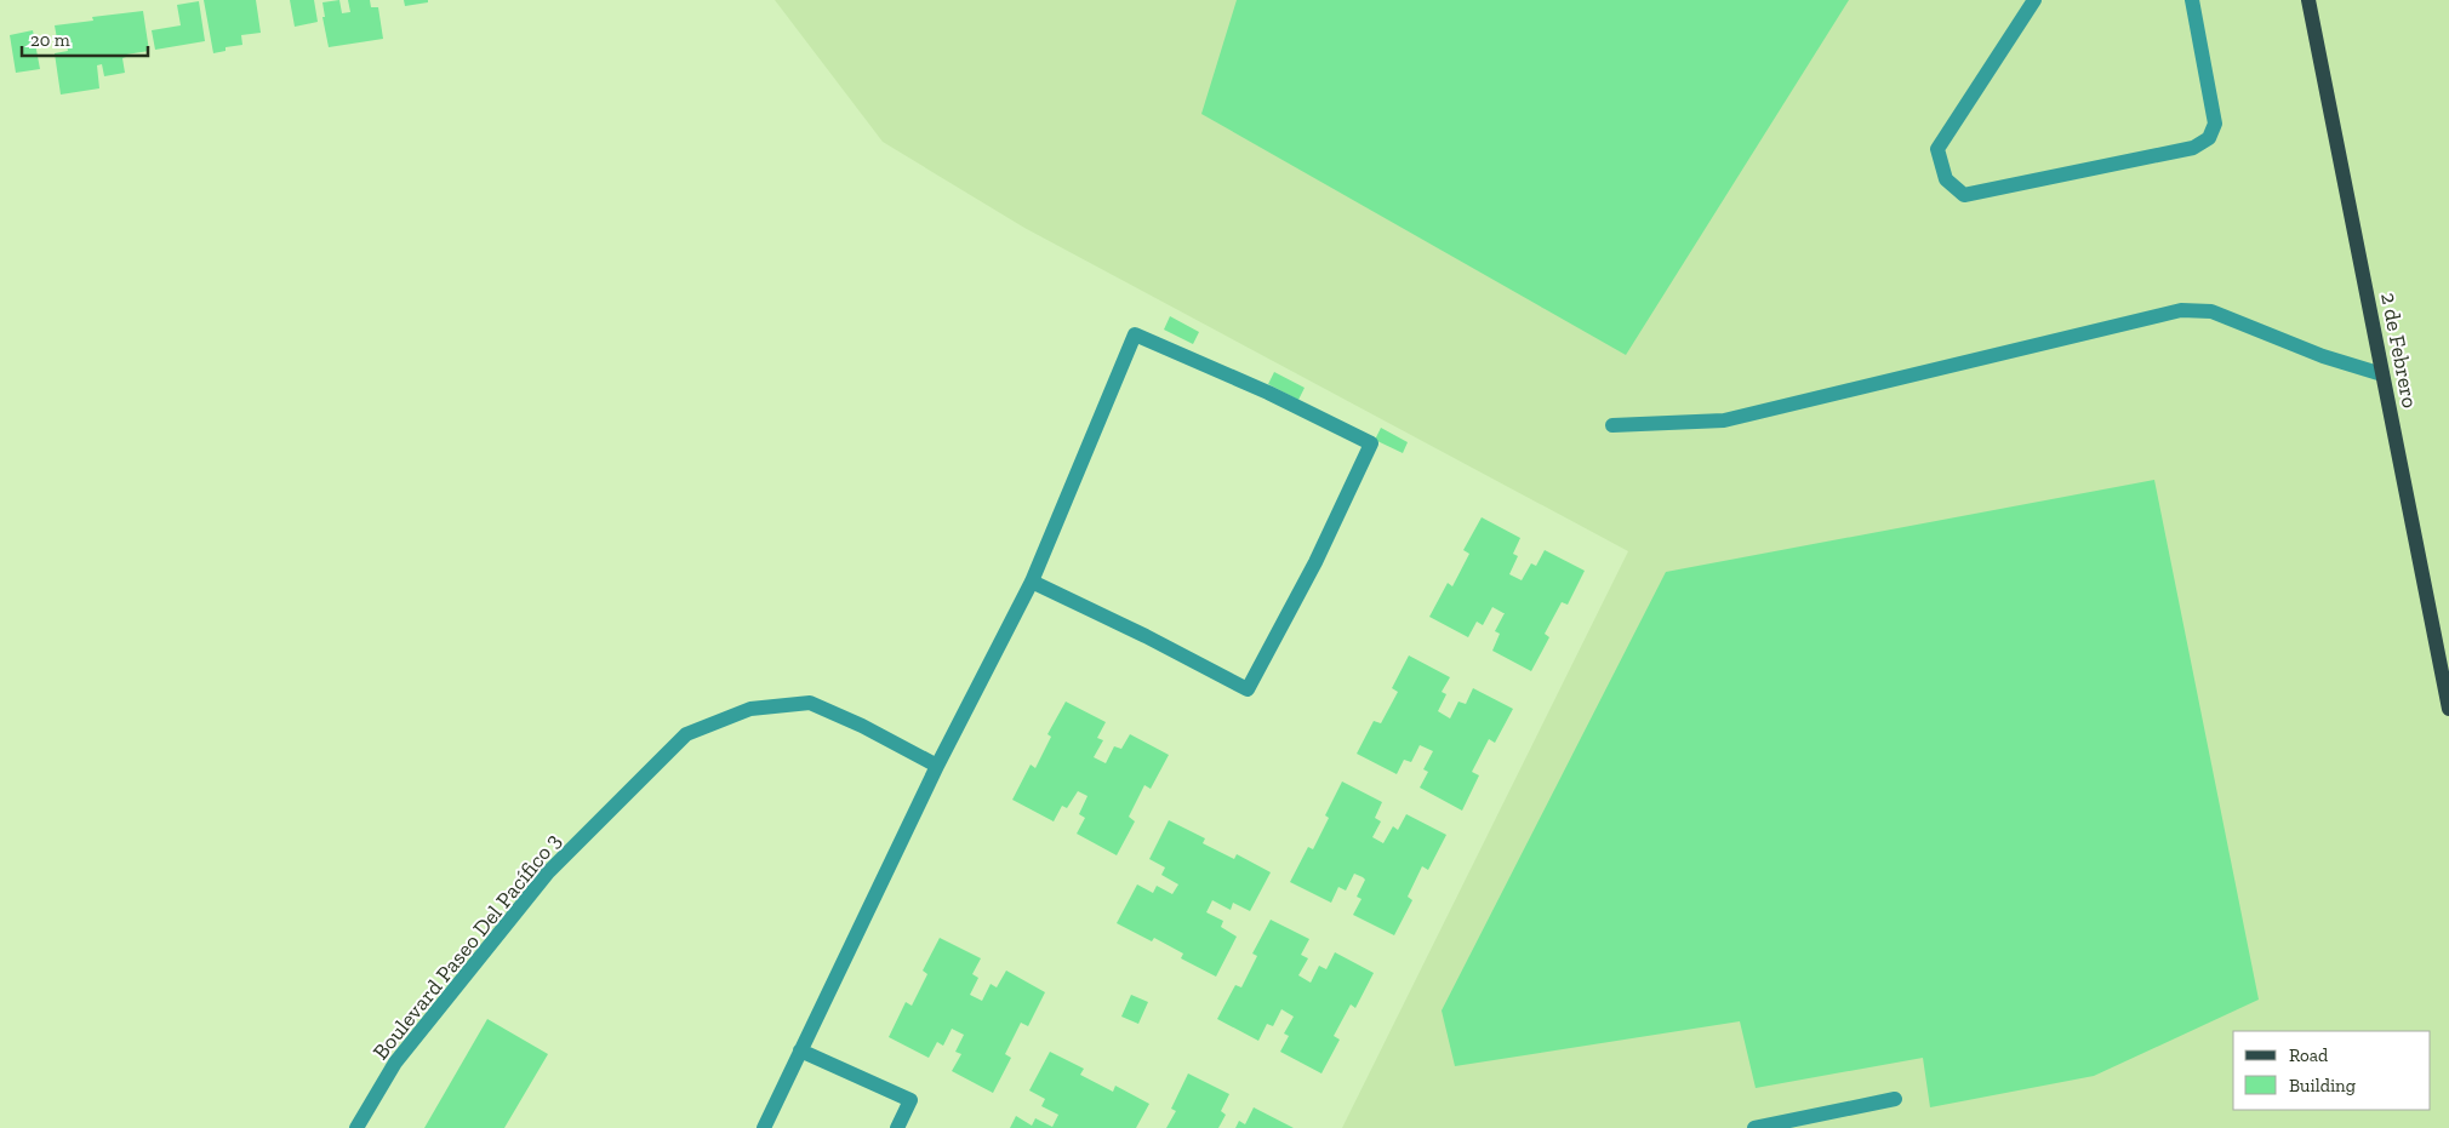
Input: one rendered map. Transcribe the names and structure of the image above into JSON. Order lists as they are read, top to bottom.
{
  "streets": {
    "main road": ["2 de Febrero"],
    "street": ["Boulevard Paseo Del Pacífico 3"]
  },
  "legend": ["Road", "Building"],
  "scale_bar": "20 m"
}
